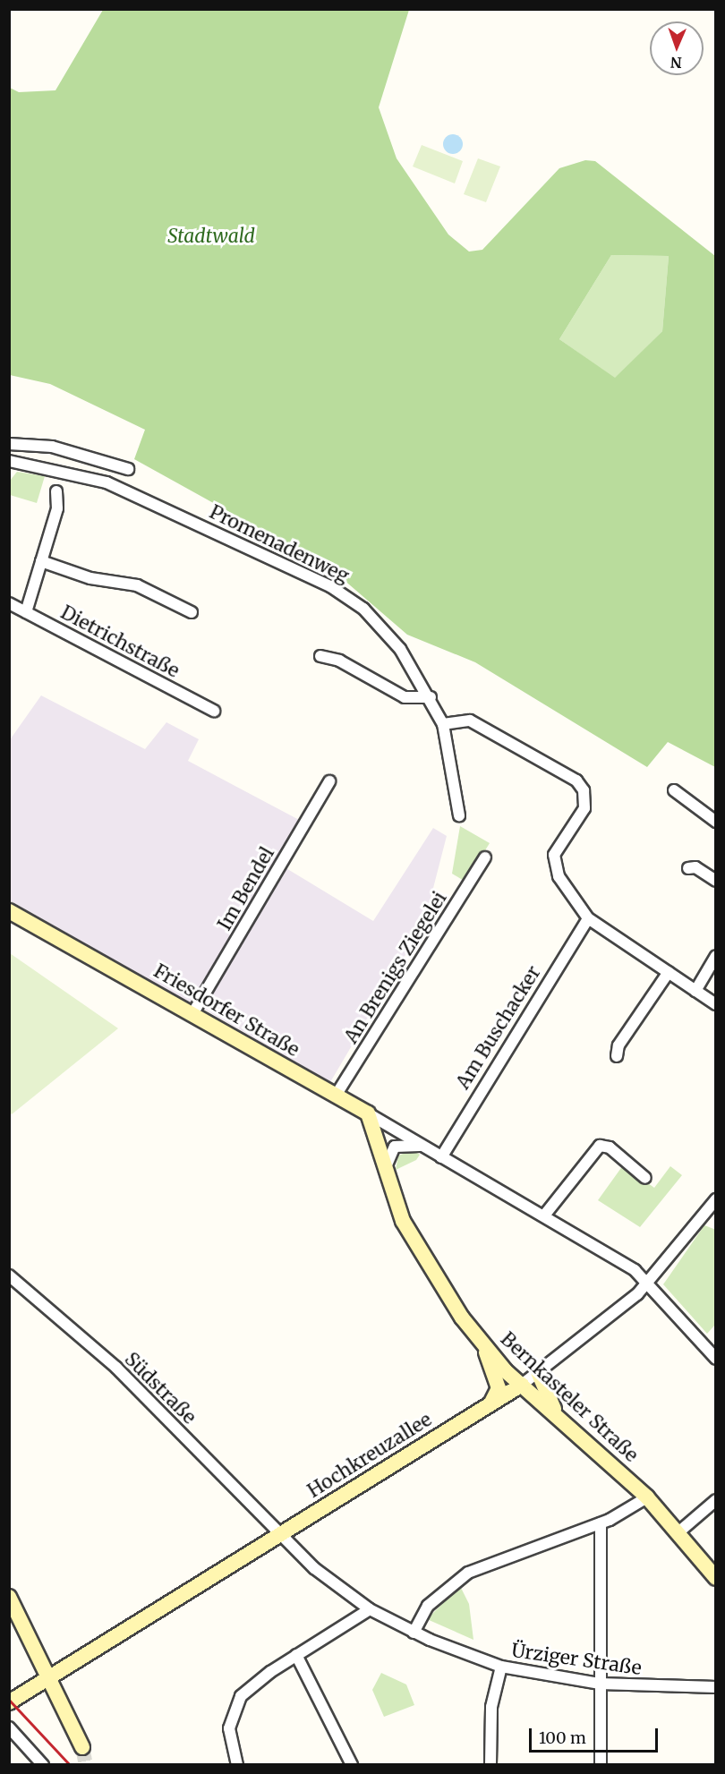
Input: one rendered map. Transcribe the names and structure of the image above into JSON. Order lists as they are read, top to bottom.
{
  "streets": {
    "street": [
      "Promenadenweg",
      "Dietrichstraße",
      "Im Bendel",
      "An Brenigs Ziegelei",
      "Friesdorfer Straße",
      "Am Buschacker",
      "Südstraße",
      "Bernkasteler Straße",
      "Hochkreuzallee",
      "Ürziger Straße"
    ]
  },
  "crossings": [
    ["Im Bendel", "Friesdorfer Straße"],
    ["An Brenigs Ziegelei", "Friesdorfer Straße"],
    ["Friesdorfer Straße", "Am Buschacker"],
    ["Friesdorfer Straße", "Bernkasteler Straße"],
    ["Friesdorfer Straße", "Hochkreuzallee"],
    ["Südstraße", "Hochkreuzallee"],
    ["Südstraße", "Ürziger Straße"],
    ["Bernkasteler Straße", "Hochkreuzallee"],
    ["Hochkreuzallee", "Ürziger Straße"]
  ],
  "parks": ["Stadtwald"],
  "scale_bar": "100 m",
  "north": "bottom"
}
